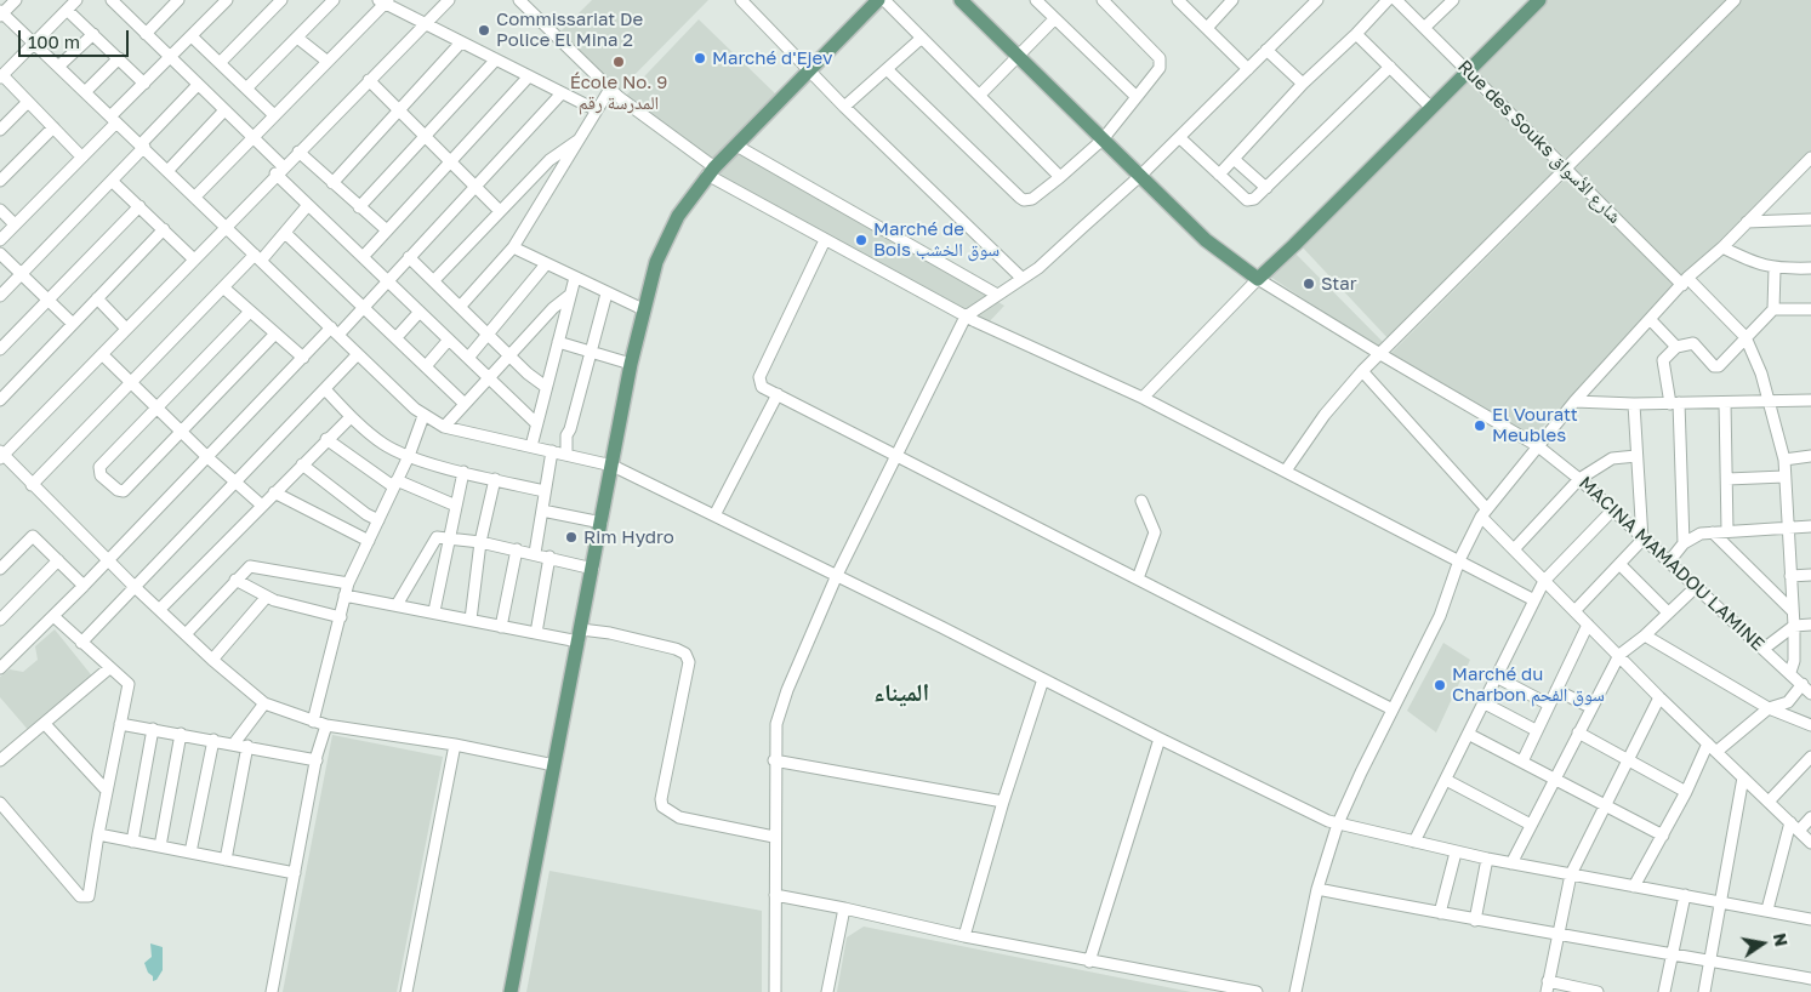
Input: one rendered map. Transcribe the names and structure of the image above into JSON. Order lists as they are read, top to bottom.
{
  "streets": {
    "street": ["Rue des Souks شارع الأسواق", "MACINA MAMADOU LAMINE"]
  },
  "districts": ["الميناء"],
  "places": [
    "Commissariat De Police El Mina 2",
    "Marché d'Ejev",
    "École No. 9 المدرسة رقم",
    "Marché de Bois سوق الخشب",
    "Star",
    "El Vouratt Meubles",
    "Rim Hydro",
    "Marché du Charbon سوق الفحم"
  ],
  "scale_bar": "100 m",
  "north": "right"
}
